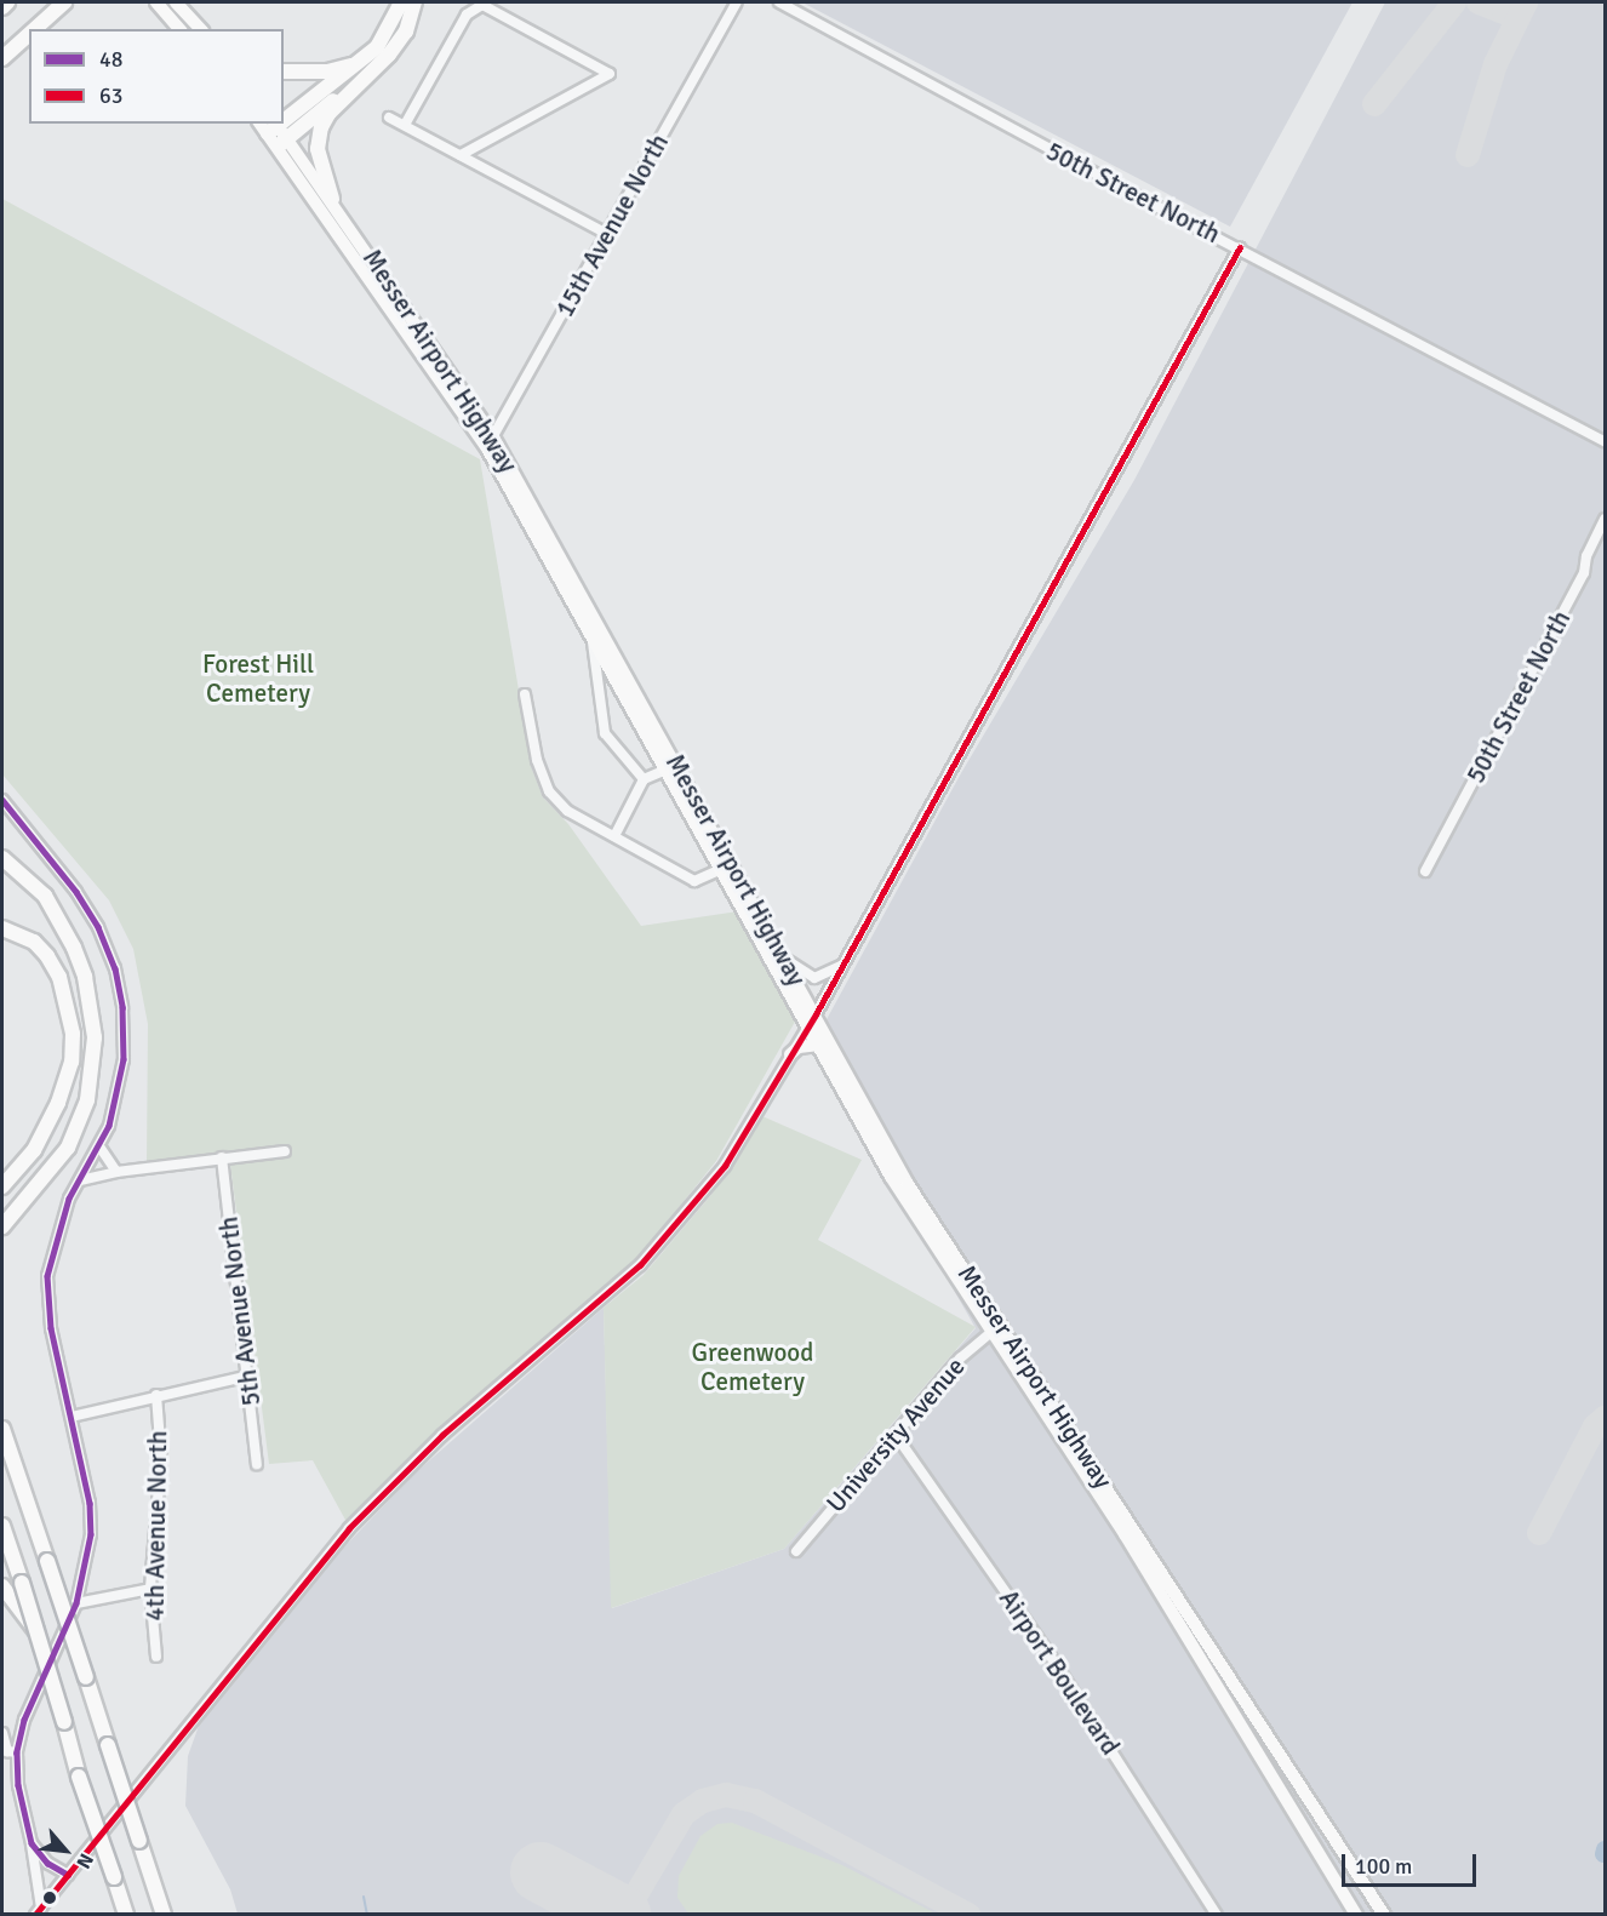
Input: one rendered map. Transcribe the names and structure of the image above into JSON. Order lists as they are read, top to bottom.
{
  "streets": {
    "main road": ["Messer Airport Highway"],
    "street": [
      "50th Street North",
      "15th Avenue North",
      "5th Avenue North",
      "University Avenue",
      "4th Avenue North",
      "Airport Boulevard"
    ]
  },
  "crossings": [
    ["15th Avenue North", "Messer Airport Highway"],
    ["Messer Airport Highway", "University Avenue"],
    ["University Avenue", "Airport Boulevard"]
  ],
  "parks": ["Forest Hill Cemetery", "Greenwood Cemetery"],
  "lines": ["transit line 63", "transit line 48"],
  "legend": ["48", "63"],
  "scale_bar": "100 m",
  "north": "bottom right"
}
